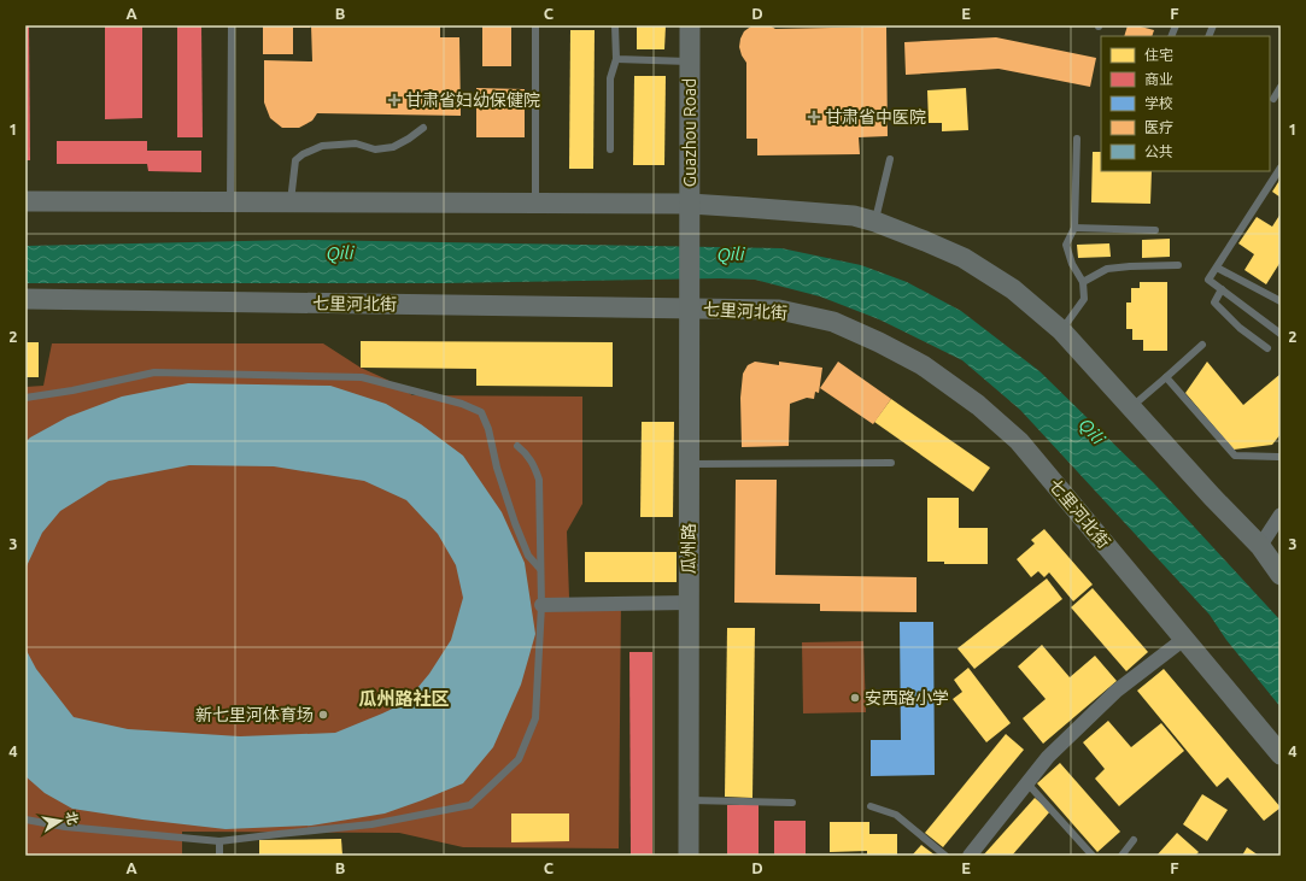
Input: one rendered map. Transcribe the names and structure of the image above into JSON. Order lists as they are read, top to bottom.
{
  "streets": {
    "street": ["Guazhou Road", "七里河北街", "瓜州路"]
  },
  "crossings": [
    ["Guazhou Road", "瓜州路"],
    ["七里河北街", "瓜州路"]
  ],
  "districts": ["瓜州路社区"],
  "water": ["Qili"],
  "places": {
    "health": ["甘肃省妇幼保健院", "甘肃省中医院"],
    "other": ["安西路小学", "新七里河体育场"]
  },
  "legend": [
    "住宅",
    "商业",
    "学校",
    "医疗",
    "公共"
  ],
  "north": "right",
  "grid": {
    "columns": [
      "A",
      "B",
      "C",
      "D",
      "E",
      "F"
    ],
    "rows": [
      "1",
      "2",
      "3",
      "4"
    ]
  }
}
